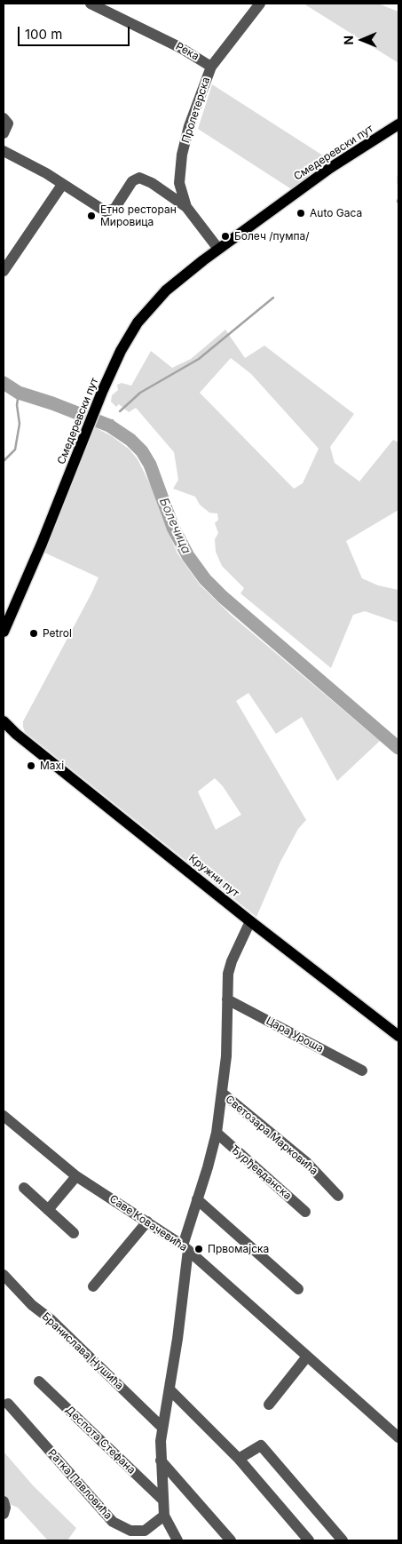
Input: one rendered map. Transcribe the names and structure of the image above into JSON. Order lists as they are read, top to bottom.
{
  "streets": {
    "main road": ["Смедеревски пут", "Кружни пут"],
    "street": [
      "Река",
      "Пролетерска",
      "Цара Уроша",
      "Светозара Марковића",
      "Ђурђевданска",
      "Саве Ковачевића",
      "Бранислава Нушића",
      "Деспота Стефана",
      "Ратка Павловића"
    ]
  },
  "crossings": [
    ["Река", "Пролетерска"]
  ],
  "water": ["Болечица"],
  "places": [
    "Auto Gaca",
    "Етно ресторан Мировица",
    "Болеч /пумпа/",
    "Petrol",
    "Maxi",
    "Првомајска"
  ],
  "scale_bar": "100 m",
  "north": "left"
}
